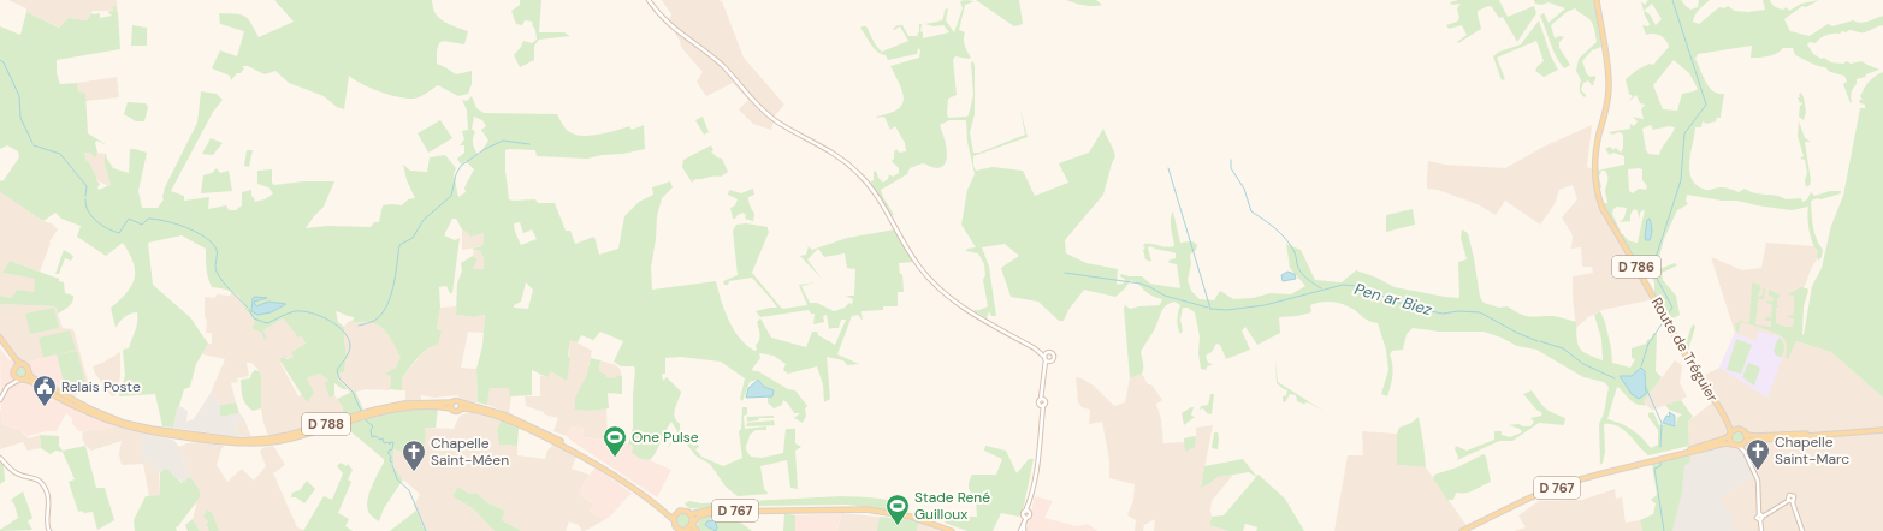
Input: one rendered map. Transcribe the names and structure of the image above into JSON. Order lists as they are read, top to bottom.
{
  "streets": {
    "main road": [
      "D 786",
      "Route de Tréguier",
      "D 788",
      "D 767"
    ]
  },
  "crossings": [
    ["D 786", "Route de Tréguier"],
    ["D 786", "D 767"]
  ],
  "water": ["Pen ar Biez"],
  "places": {
    "public building": ["Relais Poste"],
    "sports": ["One Pulse", "Stade René Guilloux"],
    "church": ["Chapelle Saint-Marc", "Chapelle Saint-Méen"]
  }
}
